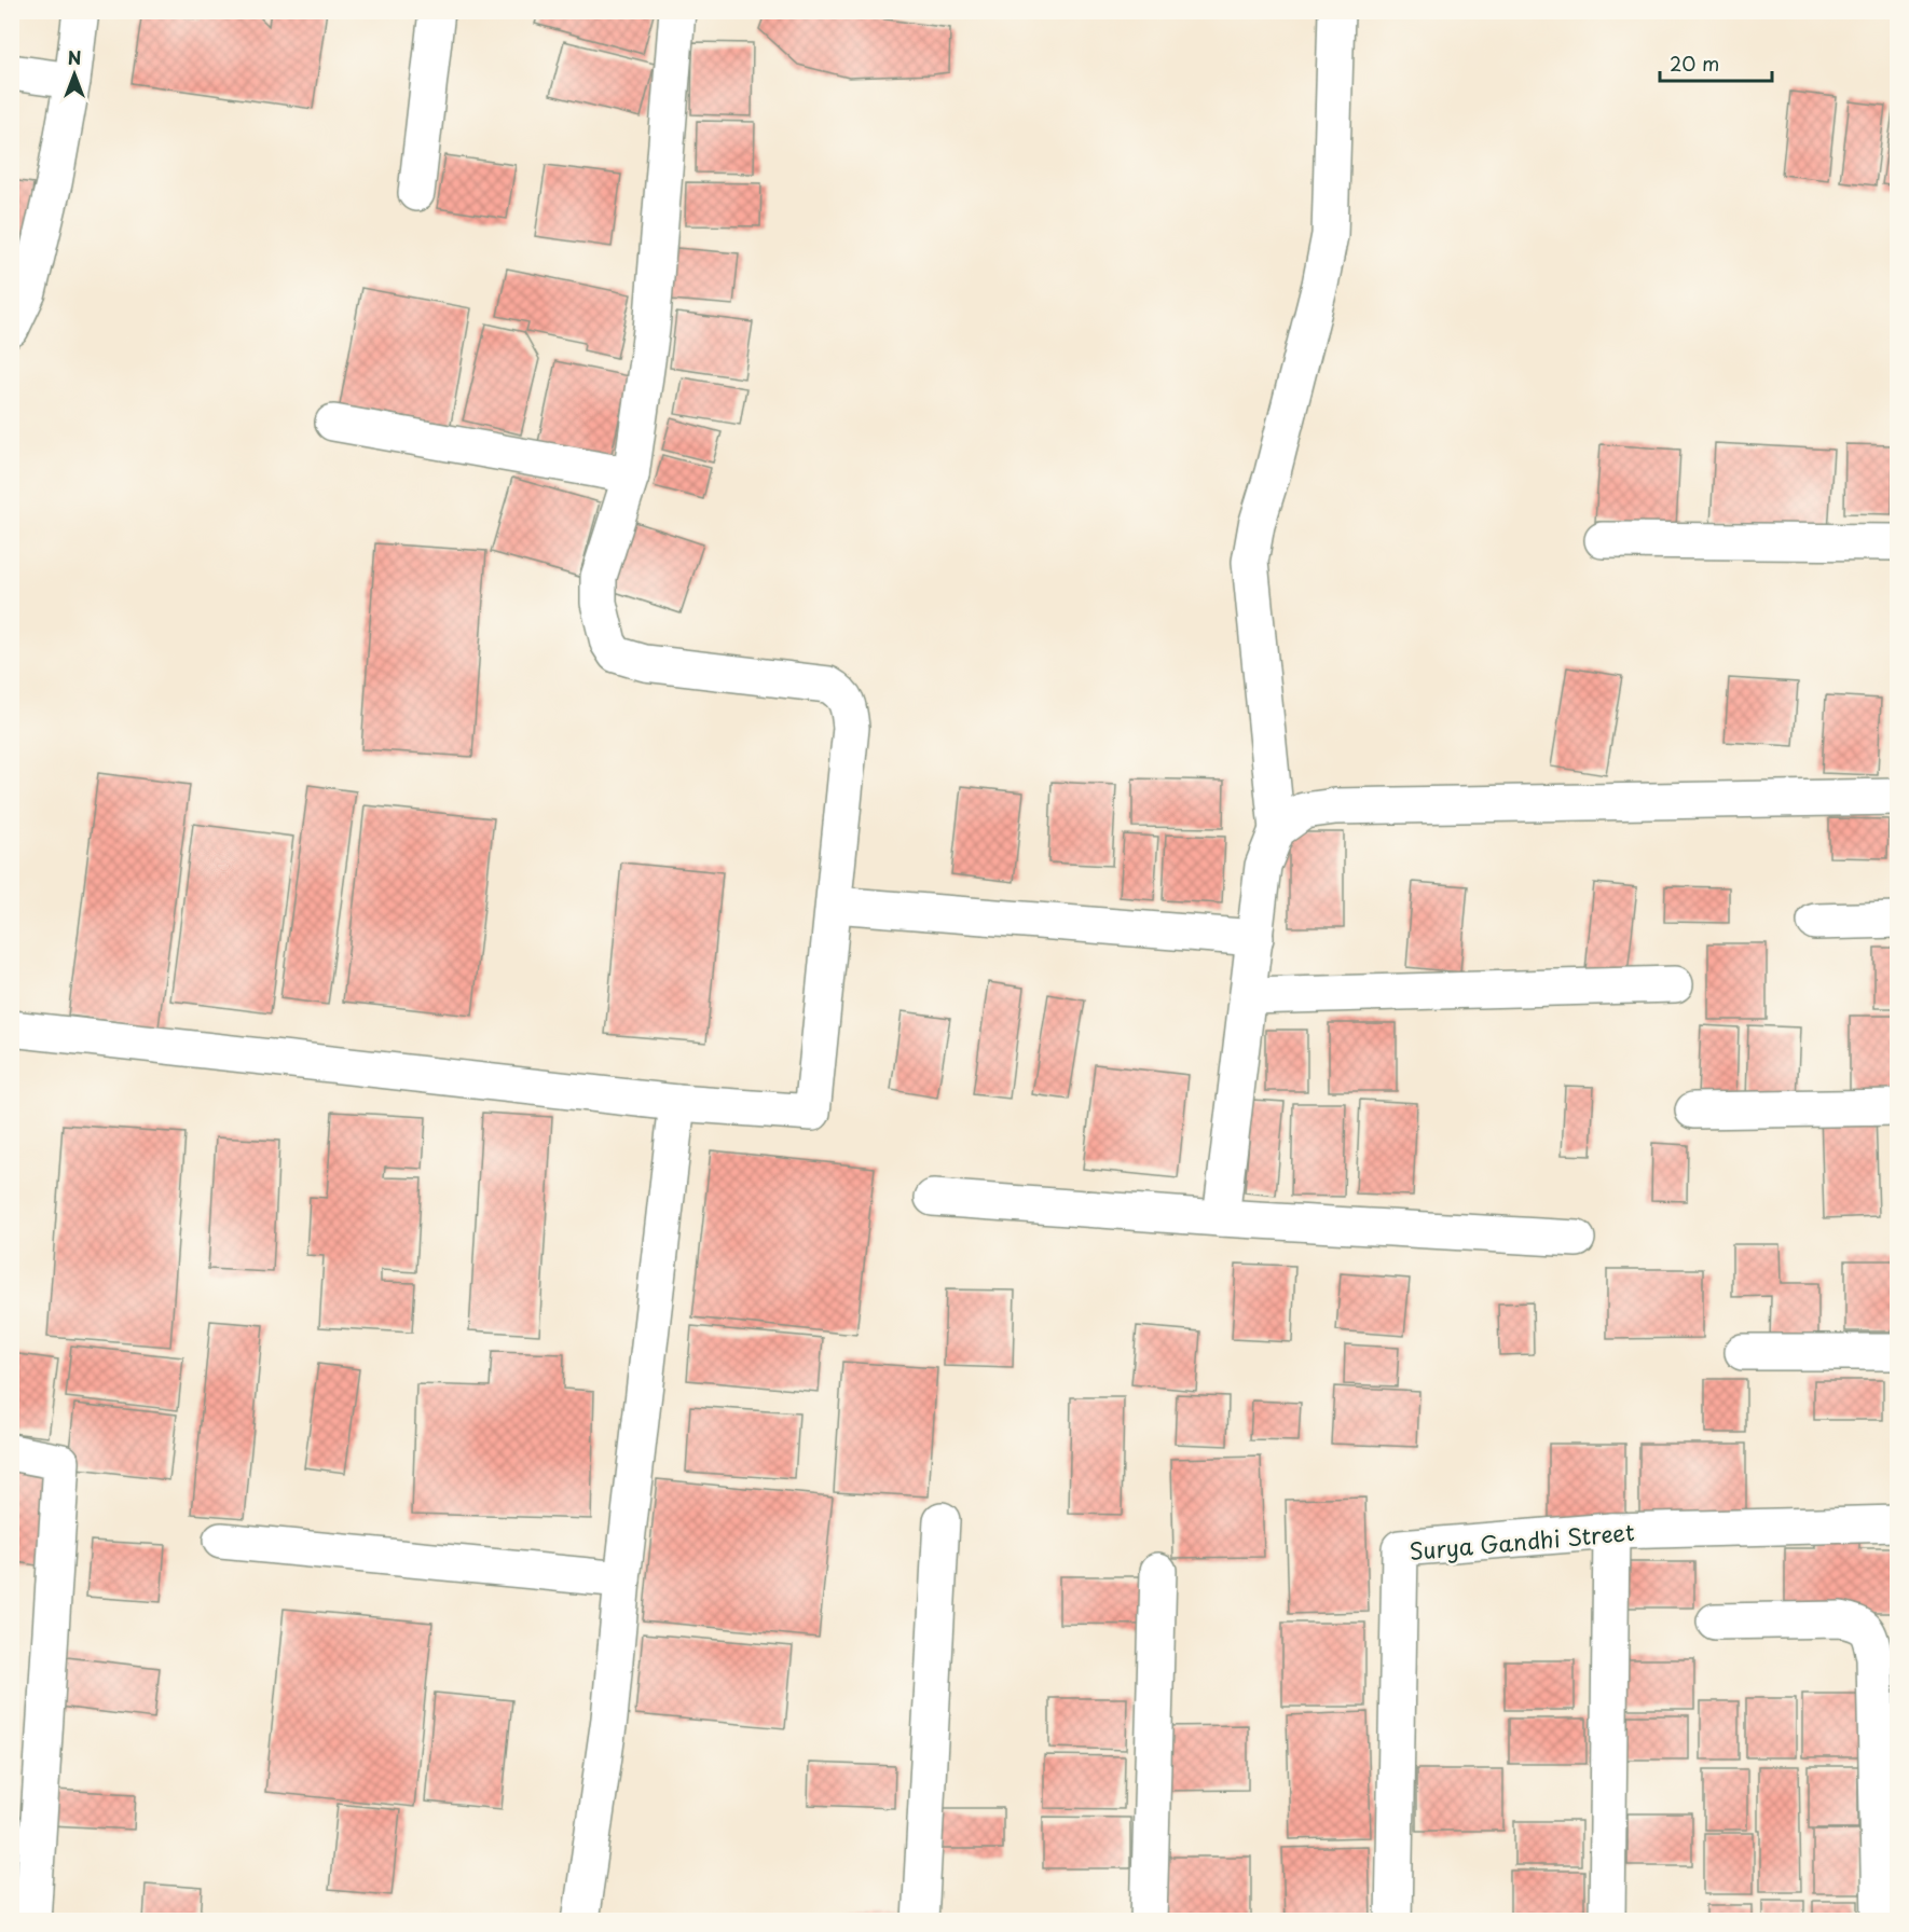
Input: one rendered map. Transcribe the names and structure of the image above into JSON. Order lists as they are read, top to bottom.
{
  "streets": {
    "street": ["Surya Gandhi Street"]
  },
  "scale_bar": "20 m",
  "north": "top"
}
